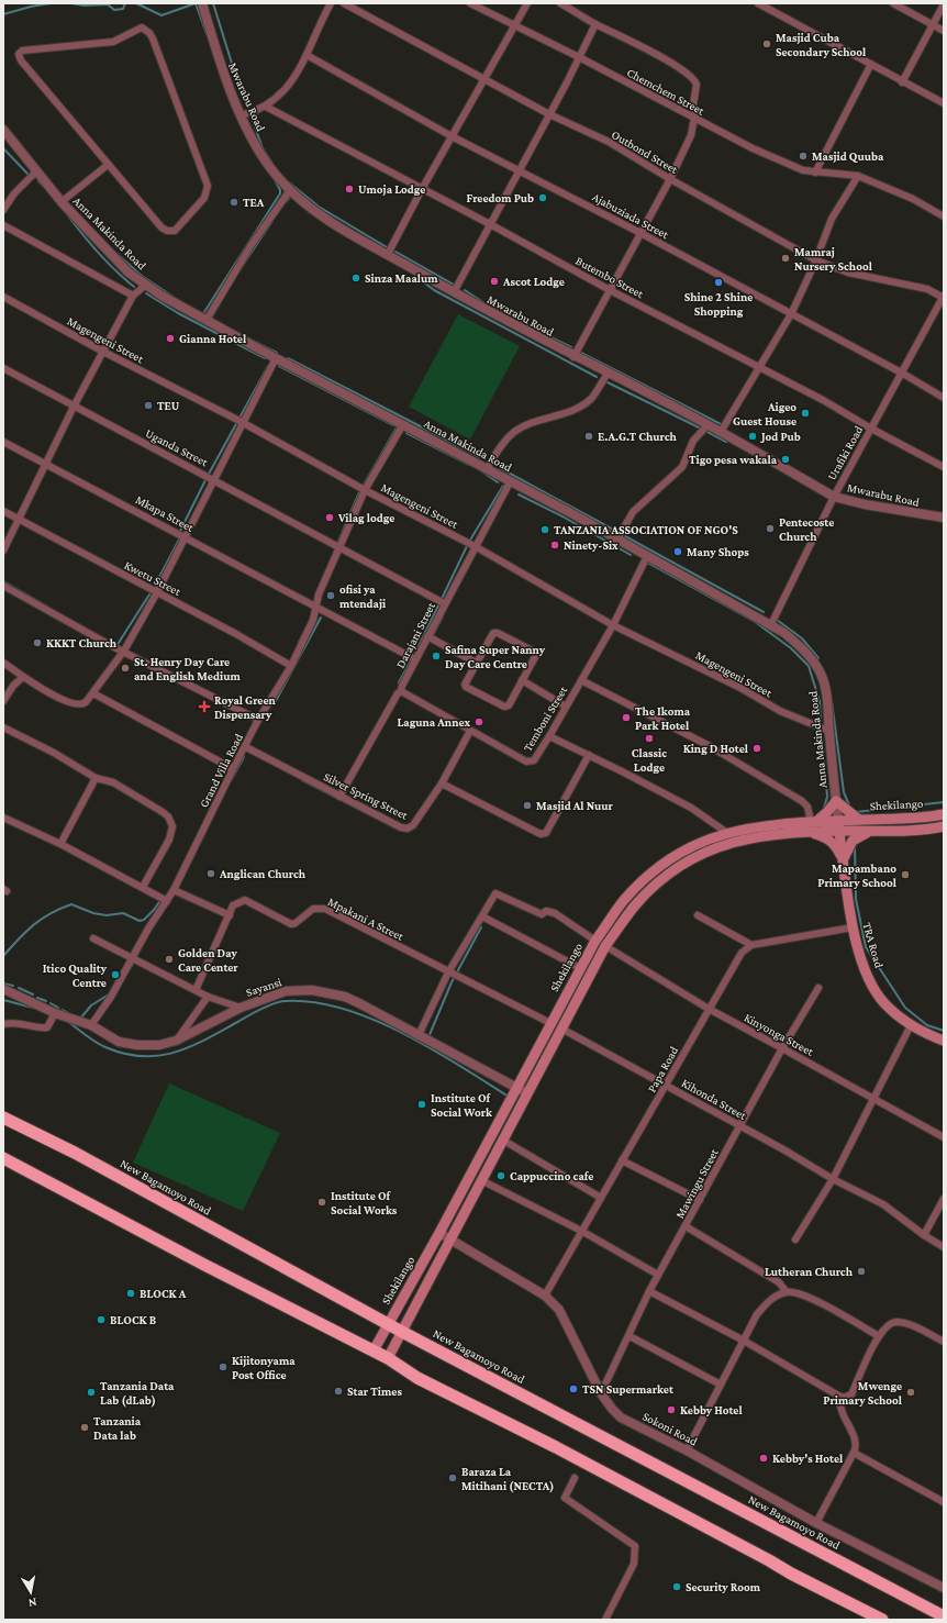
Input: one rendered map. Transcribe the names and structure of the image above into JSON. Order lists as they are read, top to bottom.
{
  "streets": {
    "highway": ["New Bagamoyo Road"],
    "main road": ["Shekilango", "TRA Road"],
    "street": [
      "Chemchem Street",
      "Mwarabu Road",
      "Outbond Street",
      "Ajabuziada Street",
      "Anna Makinda Road",
      "Butembo Street",
      "Magengeni Street",
      "Uganda Street",
      "Urafiki Road",
      "Mkapa Street",
      "Kwetu Street",
      "Darajani Street",
      "Temboni Street",
      "Grand Villa Road",
      "Silver Spring Street",
      "Mpakani A Street",
      "Sayansi",
      "Kinyonga Street",
      "Papa Road",
      "Kihonda Street",
      "Mawingu Street",
      "Sokoni Road"
    ]
  },
  "crossings": [
    ["Mwarabu Road", "Urafiki Road"],
    ["Outbond Street", "Urafiki Road"],
    ["Ajabuziada Street", "Urafiki Road"],
    ["Anna Makinda Road", "Magengeni Street"],
    ["Anna Makinda Road", "Urafiki Road"],
    ["Anna Makinda Road", "Darajani Street"],
    ["Anna Makinda Road", "Temboni Street"],
    ["Anna Makinda Road", "Grand Villa Road"],
    ["Anna Makinda Road", "Shekilango"],
    ["Anna Makinda Road", "TRA Road"],
    ["Butembo Street", "Urafiki Road"],
    ["Magengeni Street", "Darajani Street"],
    ["Magengeni Street", "Temboni Street"],
    ["Magengeni Street", "Grand Villa Road"],
    ["Uganda Street", "Darajani Street"],
    ["Uganda Street", "Grand Villa Road"],
    ["Mkapa Street", "Darajani Street"],
    ["Mkapa Street", "Grand Villa Road"],
    ["Kwetu Street", "Grand Villa Road"],
    ["Darajani Street", "Temboni Street"],
    ["Darajani Street", "Silver Spring Street"],
    ["Grand Villa Road", "Silver Spring Street"],
    ["Grand Villa Road", "Sayansi"],
    ["Shekilango", "Mpakani A Street"],
    ["Shekilango", "TRA Road"],
    ["Shekilango", "Sayansi"],
    ["Shekilango", "Kinyonga Street"],
    ["Shekilango", "Kihonda Street"],
    ["Shekilango", "New Bagamoyo Road"],
    ["Shekilango", "Sokoni Road"],
    ["Kinyonga Street", "Papa Road"],
    ["Kinyonga Street", "Mawingu Street"],
    ["Papa Road", "Kihonda Street"],
    ["Papa Road", "Sokoni Road"],
    ["Kihonda Street", "Mawingu Street"],
    ["Mawingu Street", "Sokoni Road"]
  ],
  "places": {
    "other": [
      "Masjid Cuba Secondary School",
      "Masjid Quuba",
      "Umoja Lodge",
      "Freedom Pub",
      "TEA",
      "Mamraj Nursery School",
      "Sinza Maalum",
      "Ascot Lodge",
      "Shine 2 Shine Shopping",
      "Gianna Hotel",
      "TEU",
      "Aigeo Guest House",
      "E.A.G.T Church",
      "Jod Pub",
      "Tigo pesa wakala",
      "Vilag lodge",
      "Pentecoste Church",
      "TANZANIA ASSOCIATION OF NGO'S",
      "Ninety-Six",
      "Many Shops",
      "ofisi ya mtendaji",
      "KKKT Church",
      "Safina Super Nanny Day Care Centre",
      "St. Henry Day Care and English Medium",
      "The Ikoma Park Hotel",
      "Laguna Annex",
      "Classic Lodge",
      "King D Hotel",
      "Masjid Al Nuur",
      "Anglican Church",
      "Mapambano Primary School",
      "Golden Day Care Center",
      "Itico Quality Centre",
      "Institute Of Social Work",
      "Cappuccino cafe",
      "Institute Of Social Works",
      "Lutheran Church",
      "BLOCK A",
      "BLOCK B",
      "Kijitonyama Post Office",
      "TSN Supermarket",
      "Star Times",
      "Tanzania Data Lab (dLab)",
      "Mwenge Primary School",
      "Kebby Hotel",
      "Tanzania Data lab",
      "Kebby's Hotel",
      "Baraza La Mitihani (NECTA)",
      "Security Room"
    ],
    "health": ["Royal Green Dispensary"]
  },
  "north": "bottom"
}
